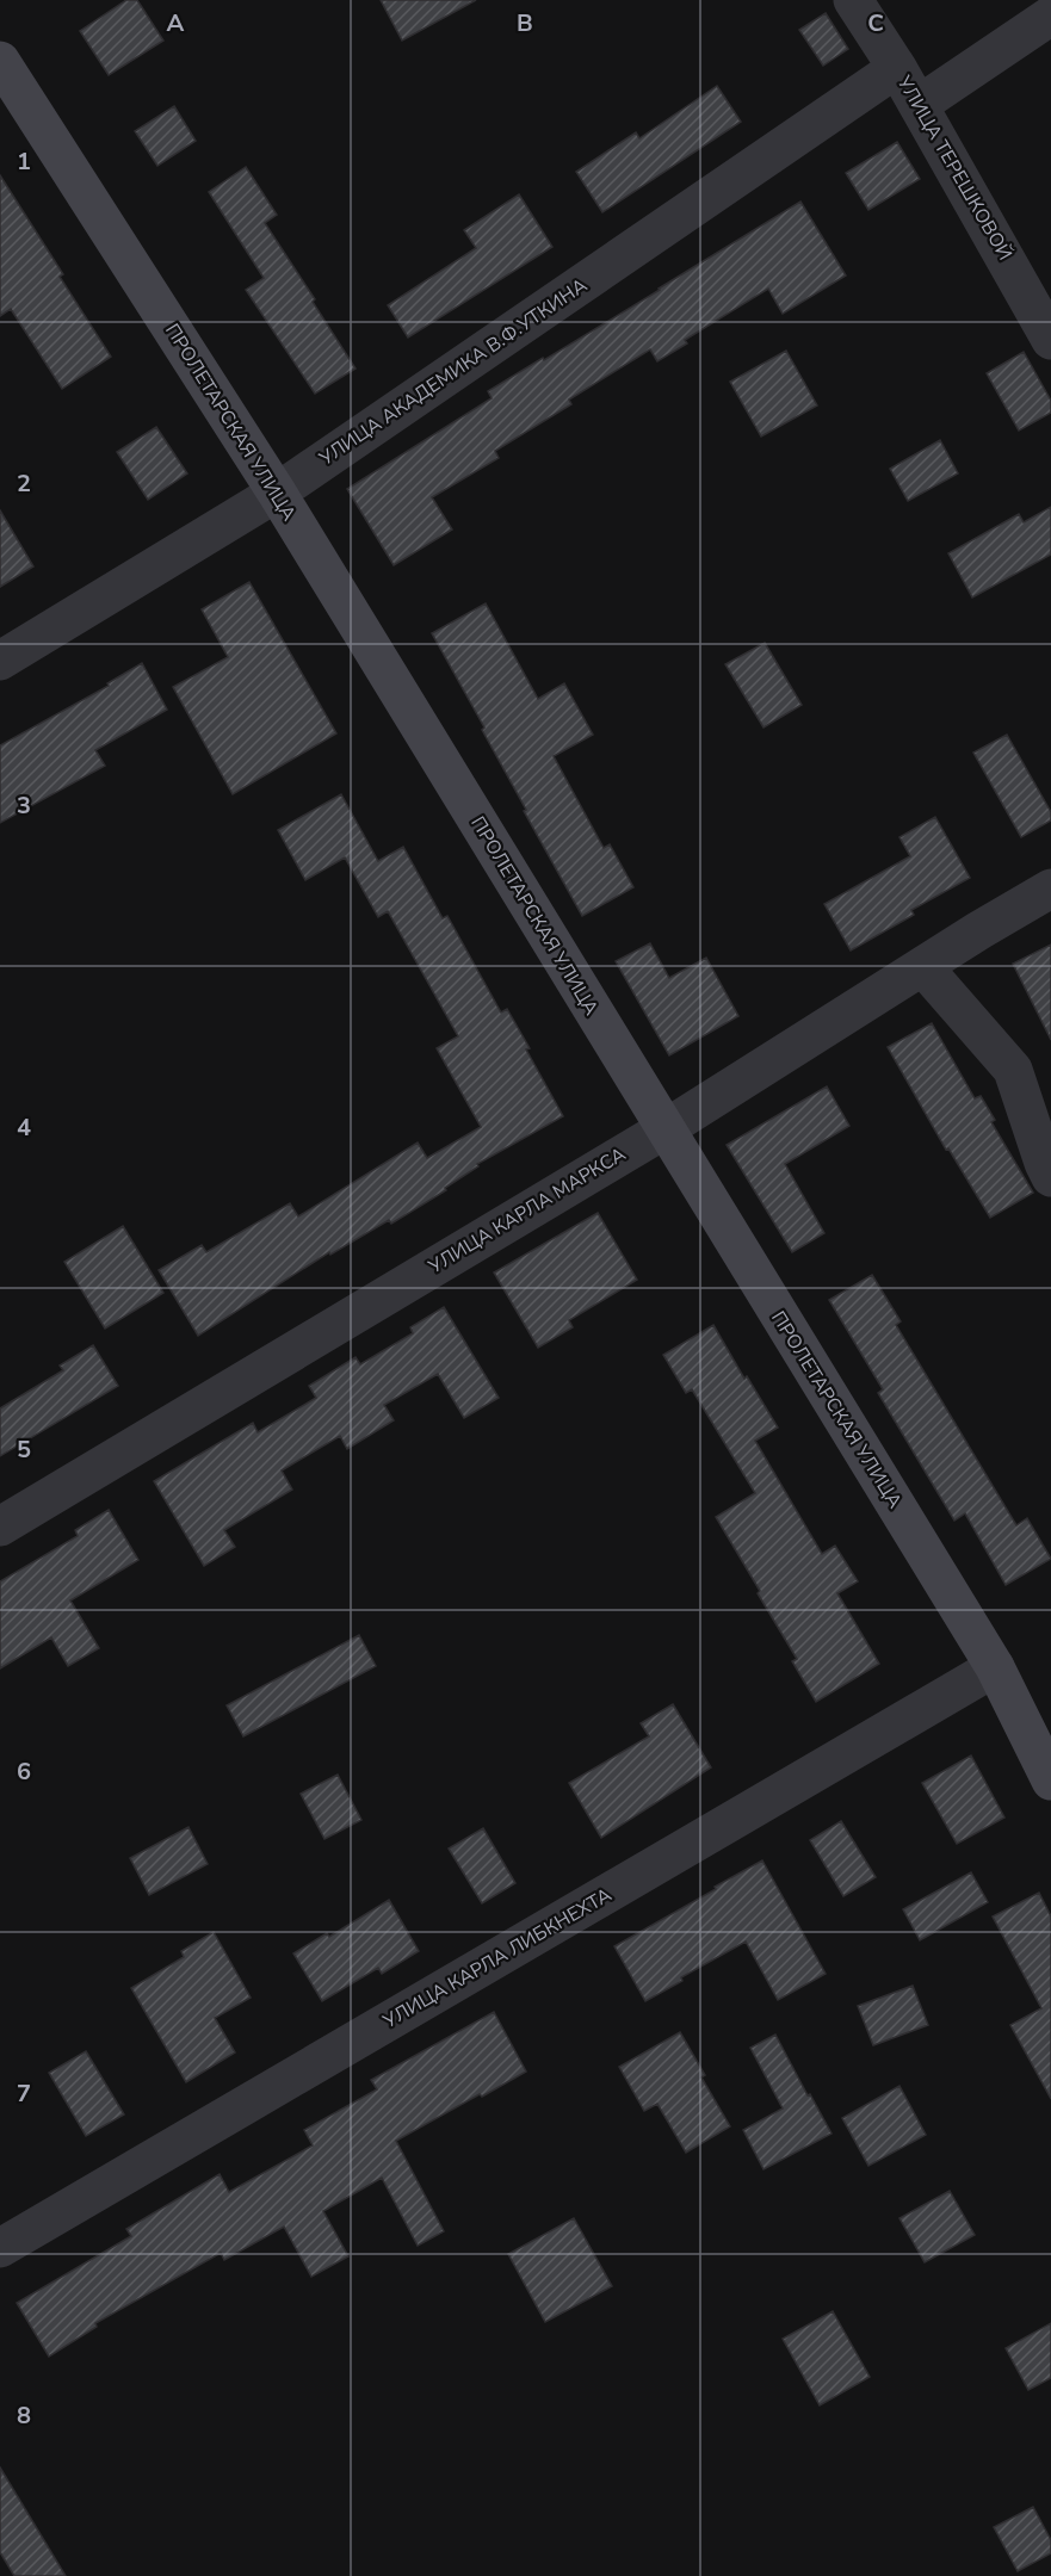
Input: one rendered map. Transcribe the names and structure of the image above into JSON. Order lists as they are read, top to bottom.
{
  "streets": {
    "main road": ["ПРОЛЕТАРСКАЯ УЛИЦА"],
    "street": [
      "УЛИЦА ТЕРЕШКОВОЙ",
      "УЛИЦА АКАДЕМИКА В.Ф.УТКИНА",
      "УЛИЦА КАРЛА МАРКСА",
      "УЛИЦА КАРЛА ЛИБКНЕХТА"
    ]
  },
  "crossings": [
    ["УЛИЦА ТЕРЕШКОВОЙ", "УЛИЦА АКАДЕМИКА В.Ф.УТКИНА"],
    ["УЛИЦА АКАДЕМИКА В.Ф.УТКИНА", "ПРОЛЕТАРСКАЯ УЛИЦА"],
    ["ПРОЛЕТАРСКАЯ УЛИЦА", "УЛИЦА КАРЛА МАРКСА"],
    ["ПРОЛЕТАРСКАЯ УЛИЦА", "УЛИЦА КАРЛА ЛИБКНЕХТА"]
  ],
  "grid": {
    "columns": ["A", "B", "C"],
    "rows": [
      "1",
      "2",
      "3",
      "4",
      "5",
      "6",
      "7",
      "8"
    ]
  }
}
